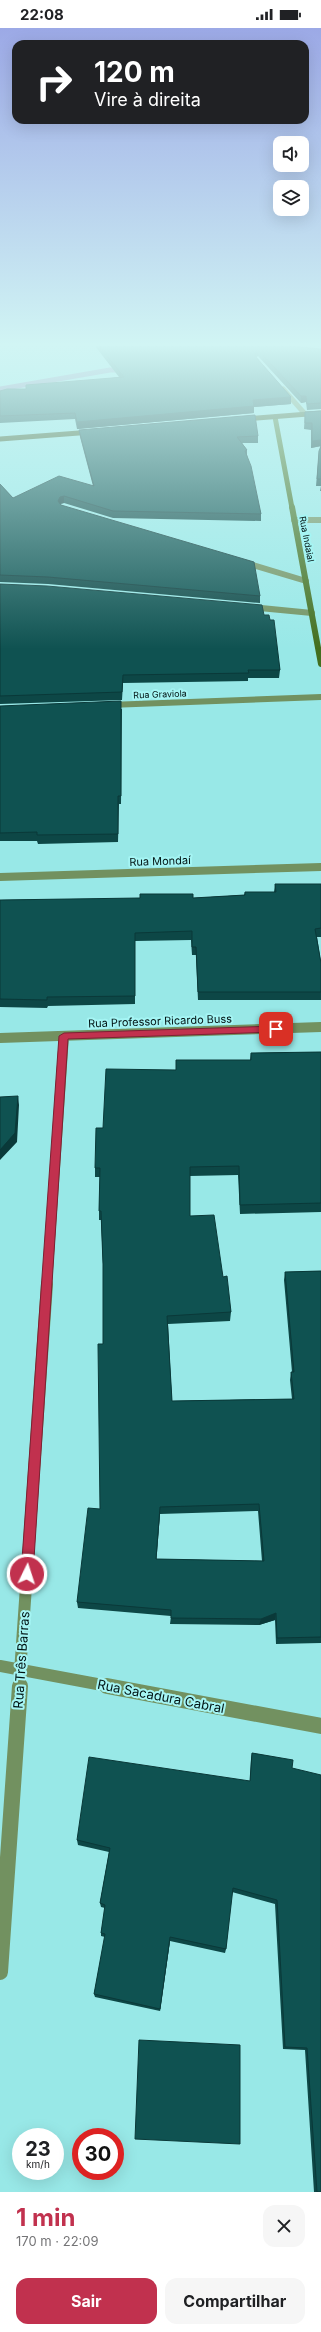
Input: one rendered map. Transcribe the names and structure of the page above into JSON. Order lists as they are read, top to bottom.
{
  "streets": {
    "street": [
      "Rua Indaial",
      "Rua Graviola",
      "Rua Mondaí",
      "Rua Professor Ricardo Buss",
      "Rua Três Barras",
      "Rua Sacadura Cabral"
    ]
  },
  "crossings": [
    ["Rua Professor Ricardo Buss", "Rua Três Barras"],
    ["Rua Três Barras", "Rua Sacadura Cabral"]
  ],
  "page": {
    "status": "22:08",
    "turn": ["120 m", "Vire à direita"],
    "speed": "23 km/h",
    "limit": "30",
    "heading": ["1 min", "170 m · 22:09"],
    "buttons": ["Sair", "Compartilhar"]
  }
}
